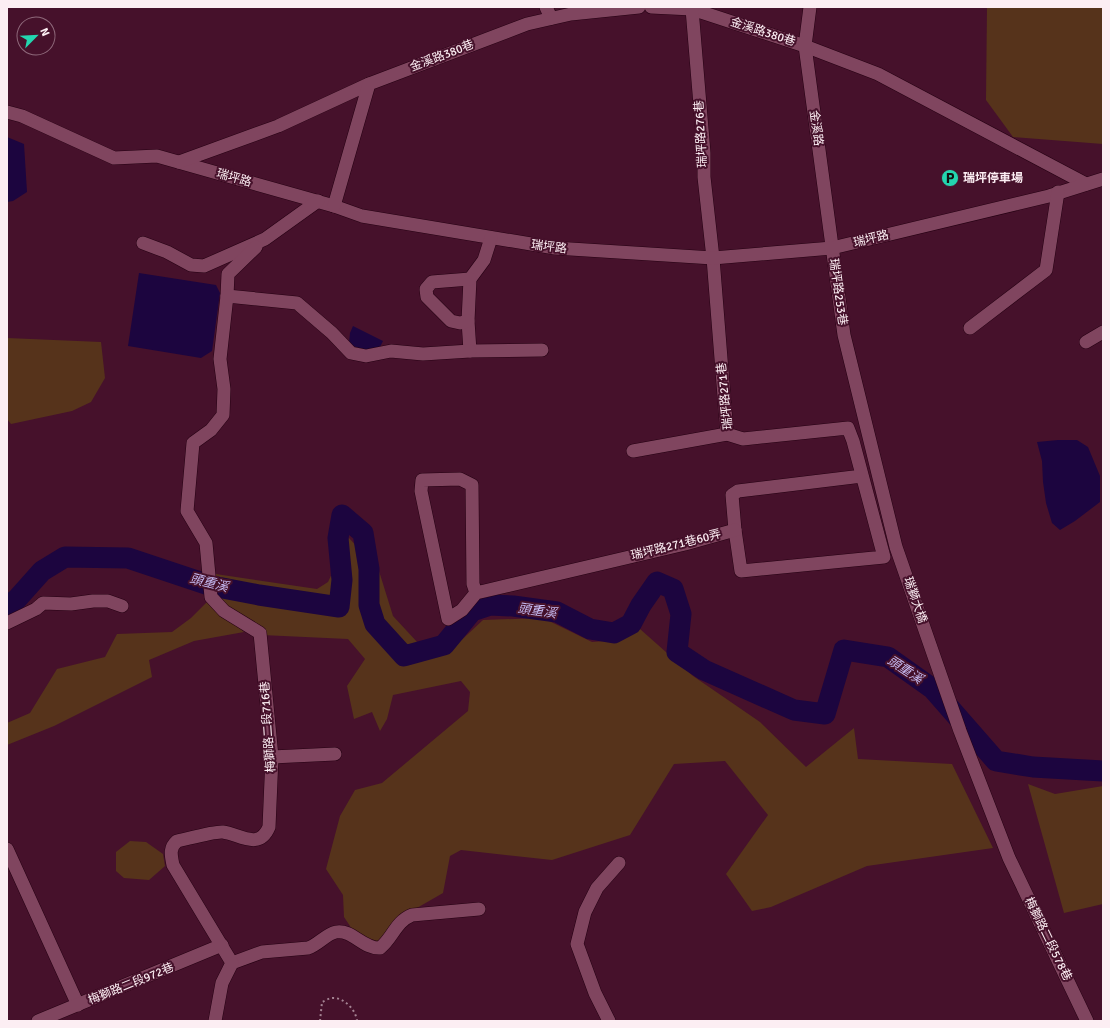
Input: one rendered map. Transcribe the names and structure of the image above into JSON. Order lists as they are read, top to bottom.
{
  "streets": {
    "street": [
      "金溪路380巷",
      "金溪路",
      "瑞坪路276巷",
      "瑞坪路",
      "瑞坪路253巷",
      "瑞坪路271巷",
      "瑞坪路271巷60弄",
      "瑞獅大橋",
      "梅獅路二段716巷",
      "梅獅路二段578巷",
      "梅獅路二段972巷"
    ]
  },
  "crossings": [
    ["金溪路380巷", "金溪路"],
    ["金溪路380巷", "瑞坪路276巷"],
    ["金溪路380巷", "瑞坪路"],
    ["金溪路", "瑞坪路"],
    ["金溪路", "瑞坪路253巷"],
    ["瑞坪路276巷", "瑞坪路"],
    ["瑞坪路276巷", "瑞坪路271巷"],
    ["瑞坪路", "瑞坪路253巷"],
    ["瑞坪路", "瑞坪路271巷"],
    ["瑞坪路253巷", "瑞獅大橋"],
    ["瑞坪路271巷", "瑞坪路271巷60弄"],
    ["瑞獅大橋", "梅獅路二段578巷"],
    ["梅獅路二段716巷", "梅獅路二段972巷"]
  ],
  "water": ["頭重溪"],
  "places": {
    "parking": ["瑞坪停車場"]
  },
  "north": "top right"
}
